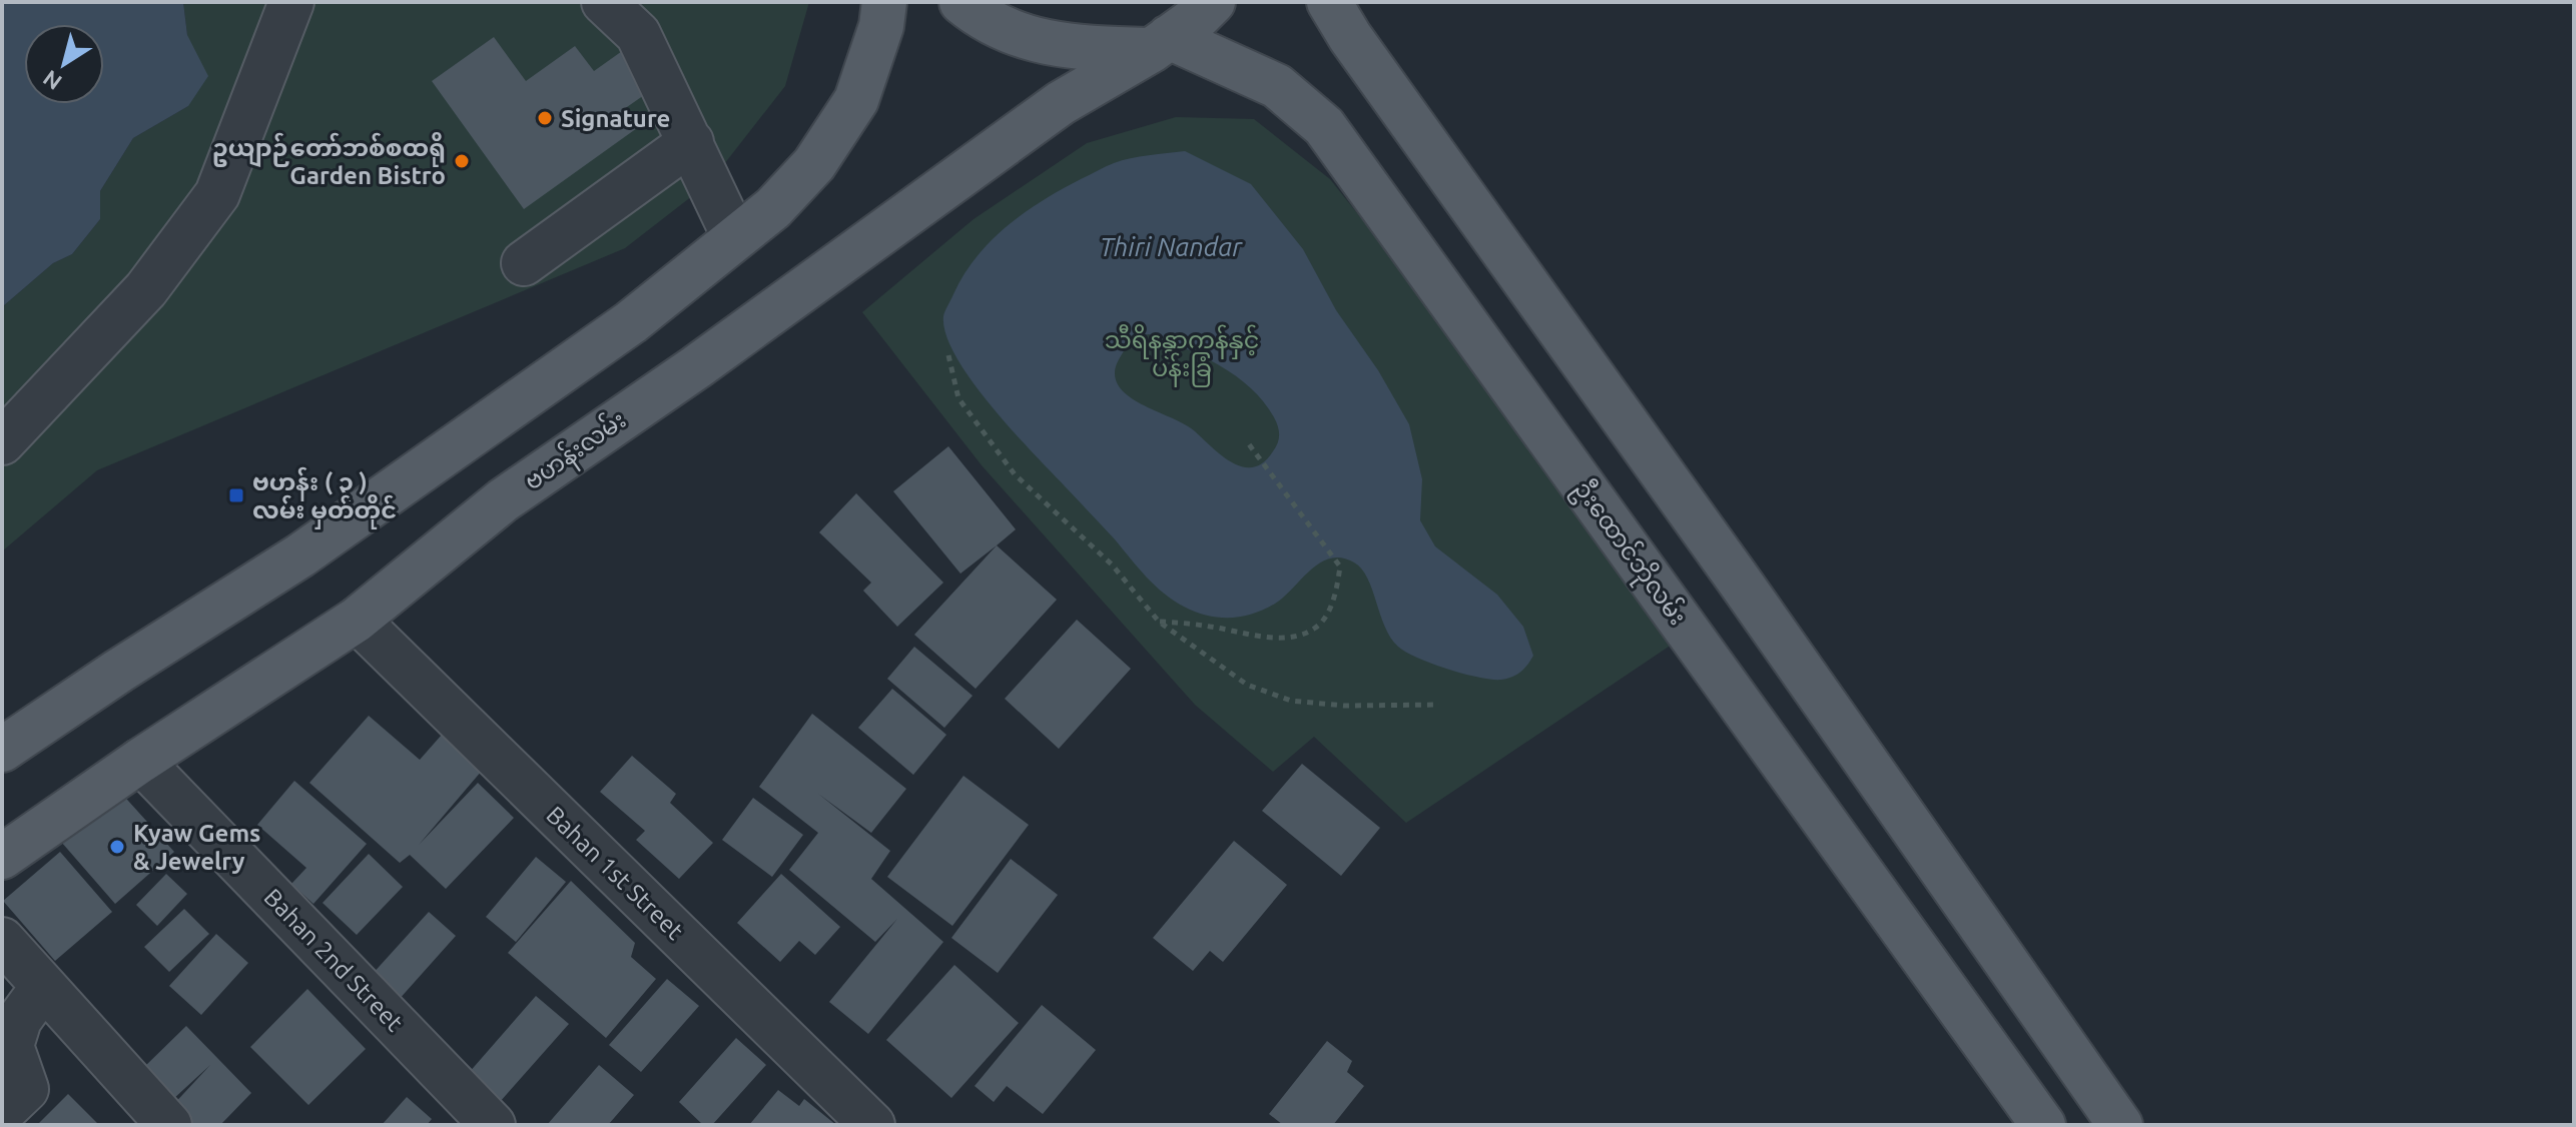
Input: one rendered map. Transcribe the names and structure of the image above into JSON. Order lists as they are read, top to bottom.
{
  "streets": {
    "main road": ["ဗဟန်းလမ်း", "ဦးထောင်ဘိုလမ်း"],
    "street": ["Bahan 1st Street", "Bahan 2nd Street"]
  },
  "crossings": [
    ["ဗဟန်းလမ်း", "ဦးထောင်ဘိုလမ်း"],
    ["ဗဟန်းလမ်း", "Bahan 1st Street"],
    ["ဗဟန်းလမ်း", "Bahan 2nd Street"]
  ],
  "water": ["Thiri Nandar"],
  "parks": ["သီရိနန္ဒာကန်နှင့် ပန်းခြံ"],
  "places": {
    "other": ["Signature", "ဥယျာဉ်တော်ဘစ်စထရို Garden Bistro", "Kyaw Gems & Jewelry"],
    "transit": ["ဗဟန်း ( ၃ ) လမ်း မှတ်တိုင်"]
  },
  "north": "bottom left"
}
